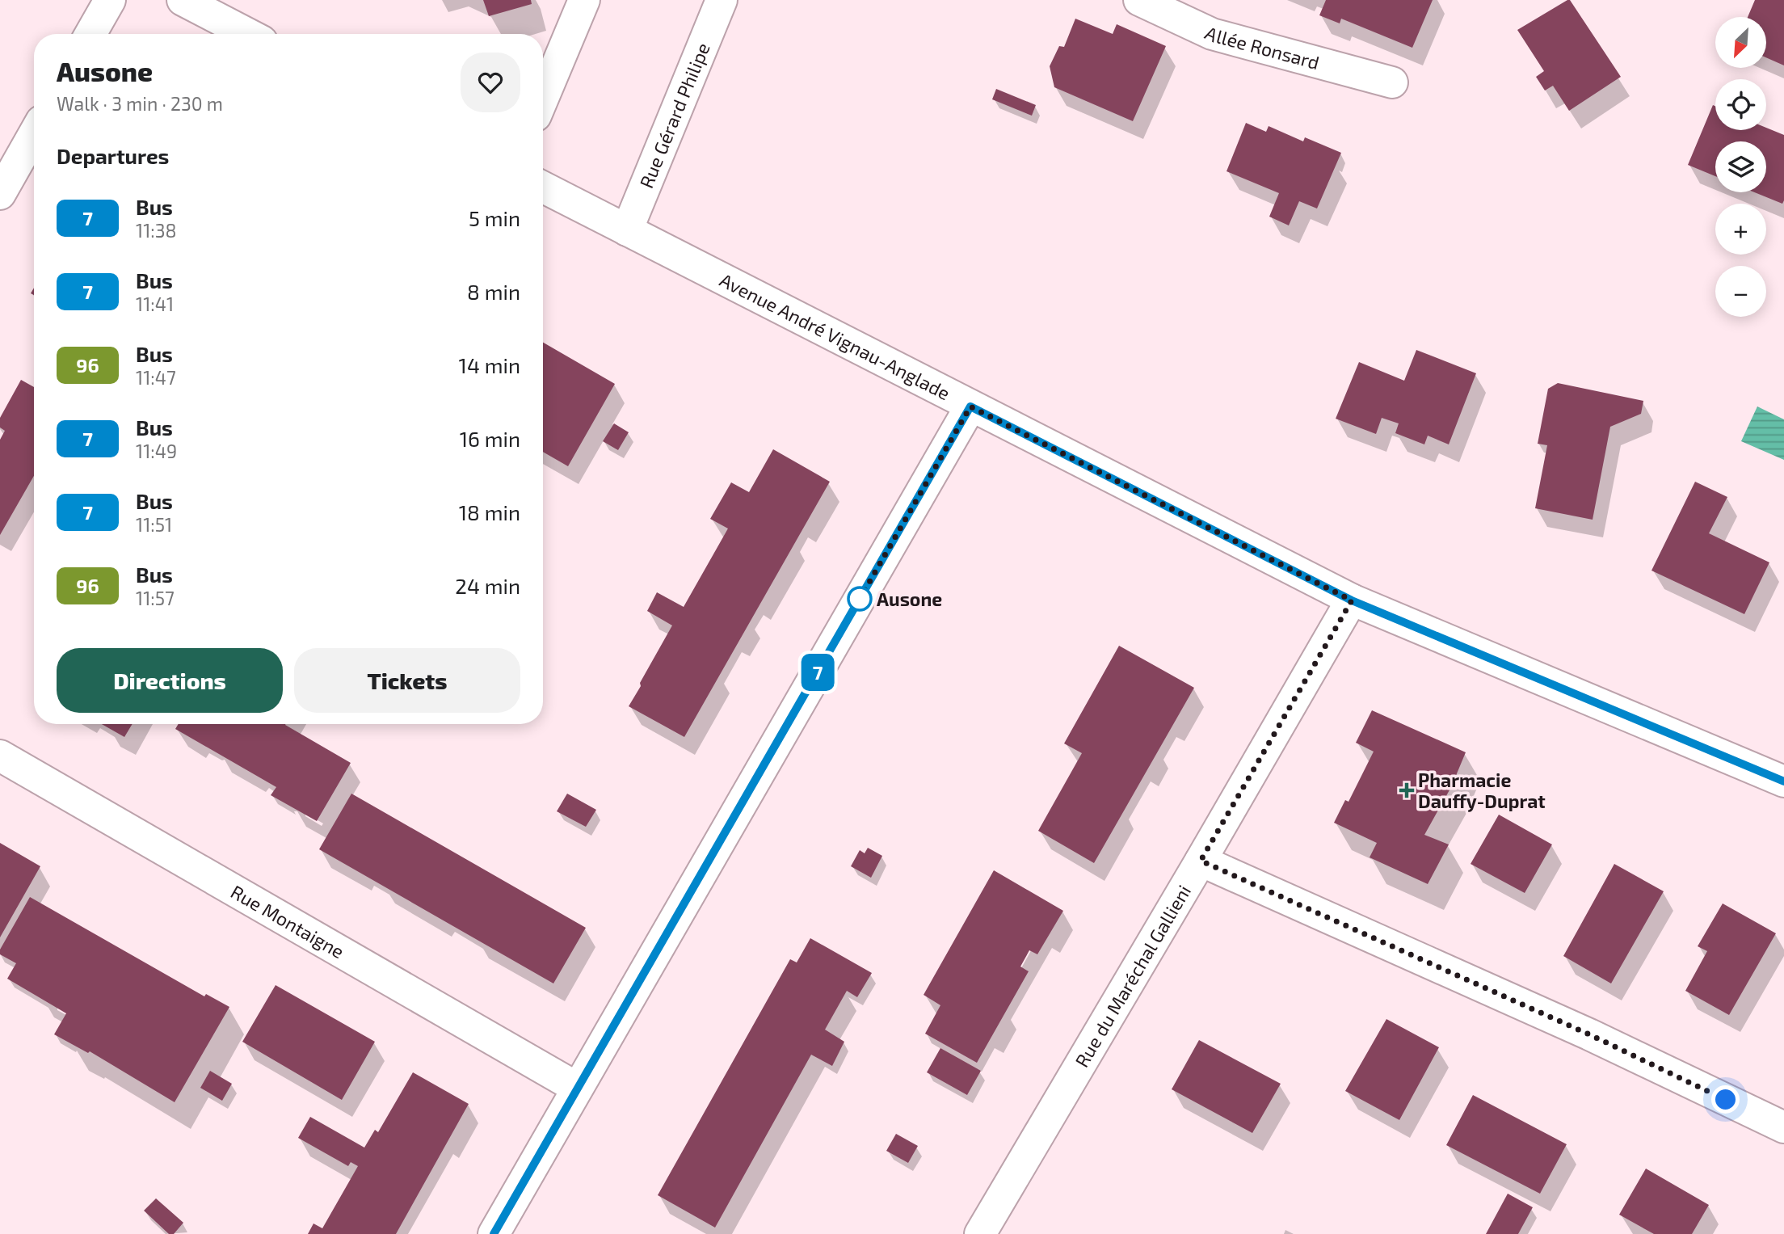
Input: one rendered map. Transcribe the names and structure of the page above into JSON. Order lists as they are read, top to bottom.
{
  "streets": {
    "street": [
      "Allée Ronsard",
      "Rue Gérard Philipe",
      "Avenue André Vignau-Anglade",
      "Rue Montaigne",
      "Rue du Maréchal Gallieni"
    ]
  },
  "crossings": [
    ["Rue Gérard Philipe", "Avenue André Vignau-Anglade"],
    ["Avenue André Vignau-Anglade", "Rue du Maréchal Gallieni"]
  ],
  "places": {
    "other": ["Ausone"],
    "health": ["Pharmacie Dauffy-Duprat"]
  },
  "lines": ["bus line 7"],
  "north": "bottom left",
  "page": {
    "on_map": "7",
    "map_buttons": ["+", "−"],
    "heading": [
      ["Ausone", "Walk · 3 min · 230 m"],
      "Departures"
    ],
    "list": [
      {
        "mark": "7",
        "name": "Bus",
        "note": "11:38",
        "value": "5 min"
      },
      {
        "mark": "7",
        "name": "Bus",
        "note": "11:41",
        "value": "8 min"
      },
      {
        "mark": "96",
        "name": "Bus",
        "note": "11:47",
        "value": "14 min"
      },
      {
        "mark": "7",
        "name": "Bus",
        "note": "11:49",
        "value": "16 min"
      },
      {
        "mark": "7",
        "name": "Bus",
        "note": "11:51",
        "value": "18 min"
      },
      {
        "mark": "96",
        "name": "Bus",
        "note": "11:57",
        "value": "24 min"
      }
    ],
    "buttons": ["Directions", "Tickets"]
  }
}
